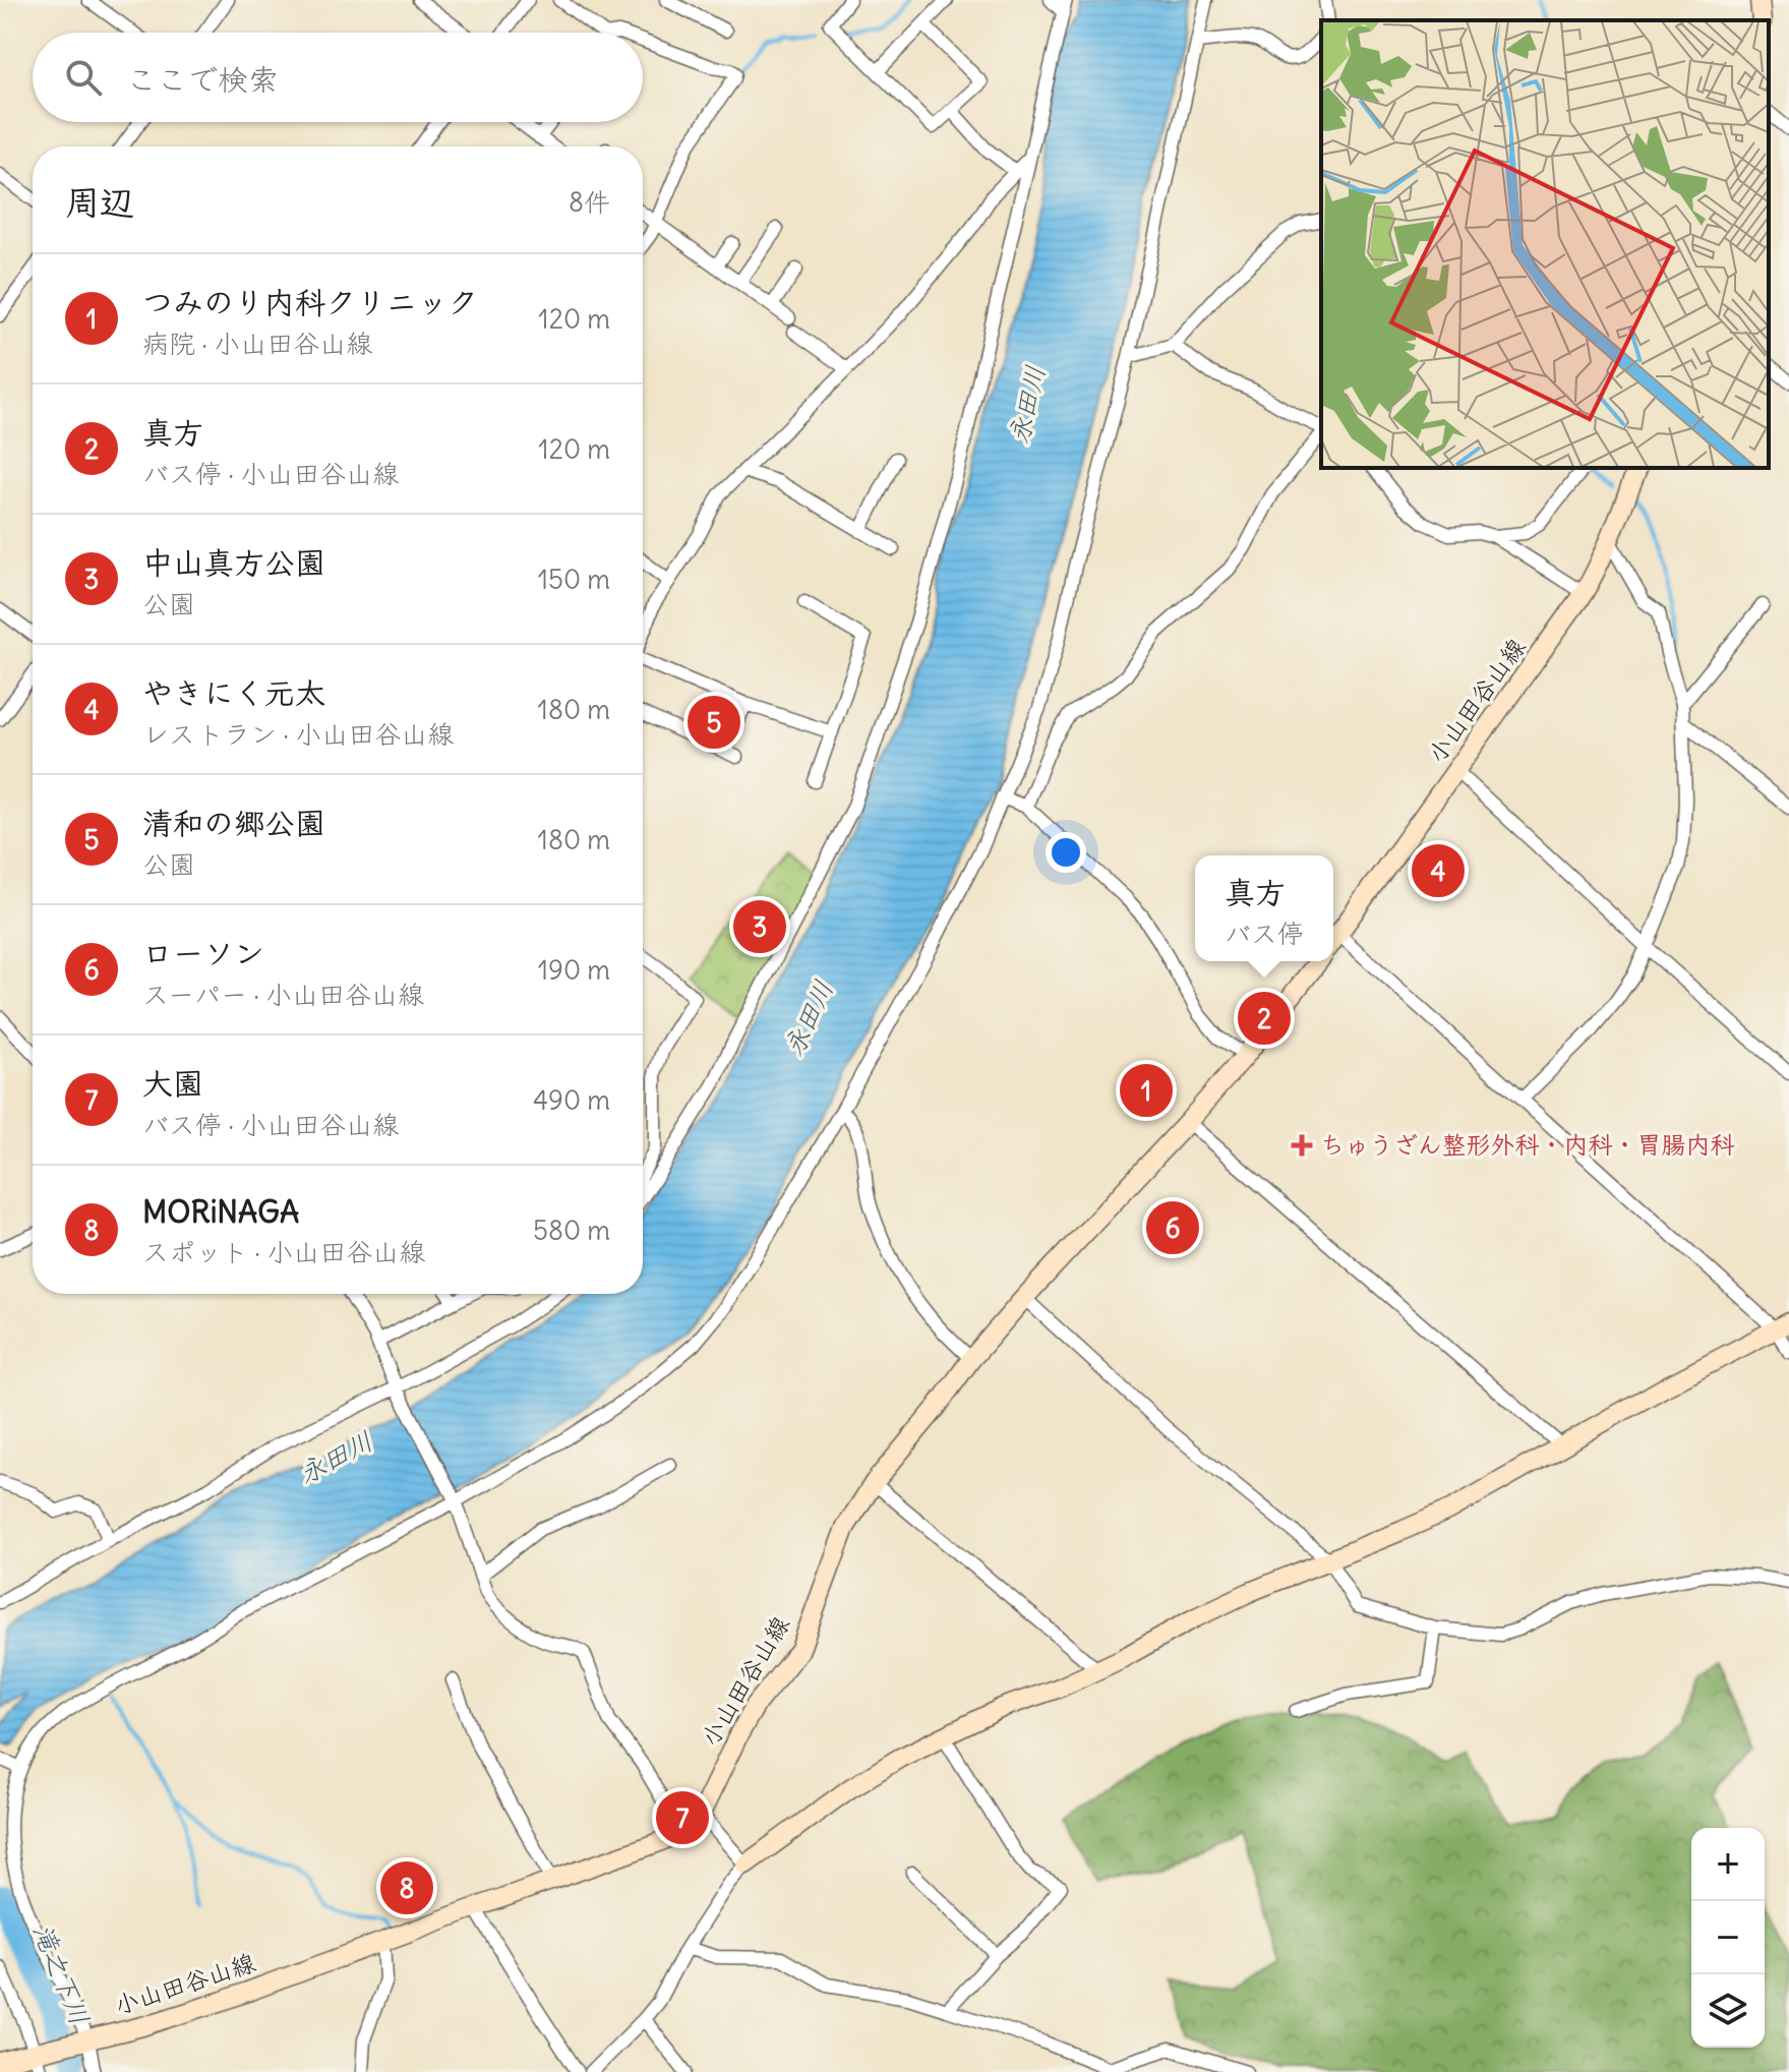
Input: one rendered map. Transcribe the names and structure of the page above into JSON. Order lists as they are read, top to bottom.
{
  "streets": {
    "main road": ["小山田谷山線"]
  },
  "water": ["永田川", "滝之下川"],
  "places": {
    "health": ["ちゅうざん整形外科・内科・胃腸内科"]
  },
  "page": {
    "search": "ここで検索",
    "heading": ["周辺", "8件"],
    "list": [
      {
        "mark": "1",
        "name": "つみのり内科クリニック",
        "note": "病院 · 小山田谷山線",
        "value": "120 m"
      },
      {
        "mark": "2",
        "name": "真方",
        "note": "バス停 · 小山田谷山線",
        "value": "120 m"
      },
      {
        "mark": "3",
        "name": "中山真方公園",
        "note": "公園",
        "value": "150 m"
      },
      {
        "mark": "4",
        "name": "やきにく元太",
        "note": "レストラン · 小山田谷山線",
        "value": "180 m"
      },
      {
        "mark": "5",
        "name": "清和の郷公園",
        "note": "公園",
        "value": "180 m"
      },
      {
        "mark": "6",
        "name": "ローソン",
        "note": "スーパー · 小山田谷山線",
        "value": "190 m"
      },
      {
        "mark": "7",
        "name": "大園",
        "note": "バス停 · 小山田谷山線",
        "value": "490 m"
      },
      {
        "mark": "8",
        "name": "MORiNAGA",
        "note": "スポット · 小山田谷山線",
        "value": "580 m"
      }
    ],
    "pins": [
      "5",
      "4",
      "3",
      "2",
      "1",
      "6",
      "7",
      "8"
    ],
    "popup": ["真方", "バス停"],
    "map_buttons": ["+", "−"]
  }
}
